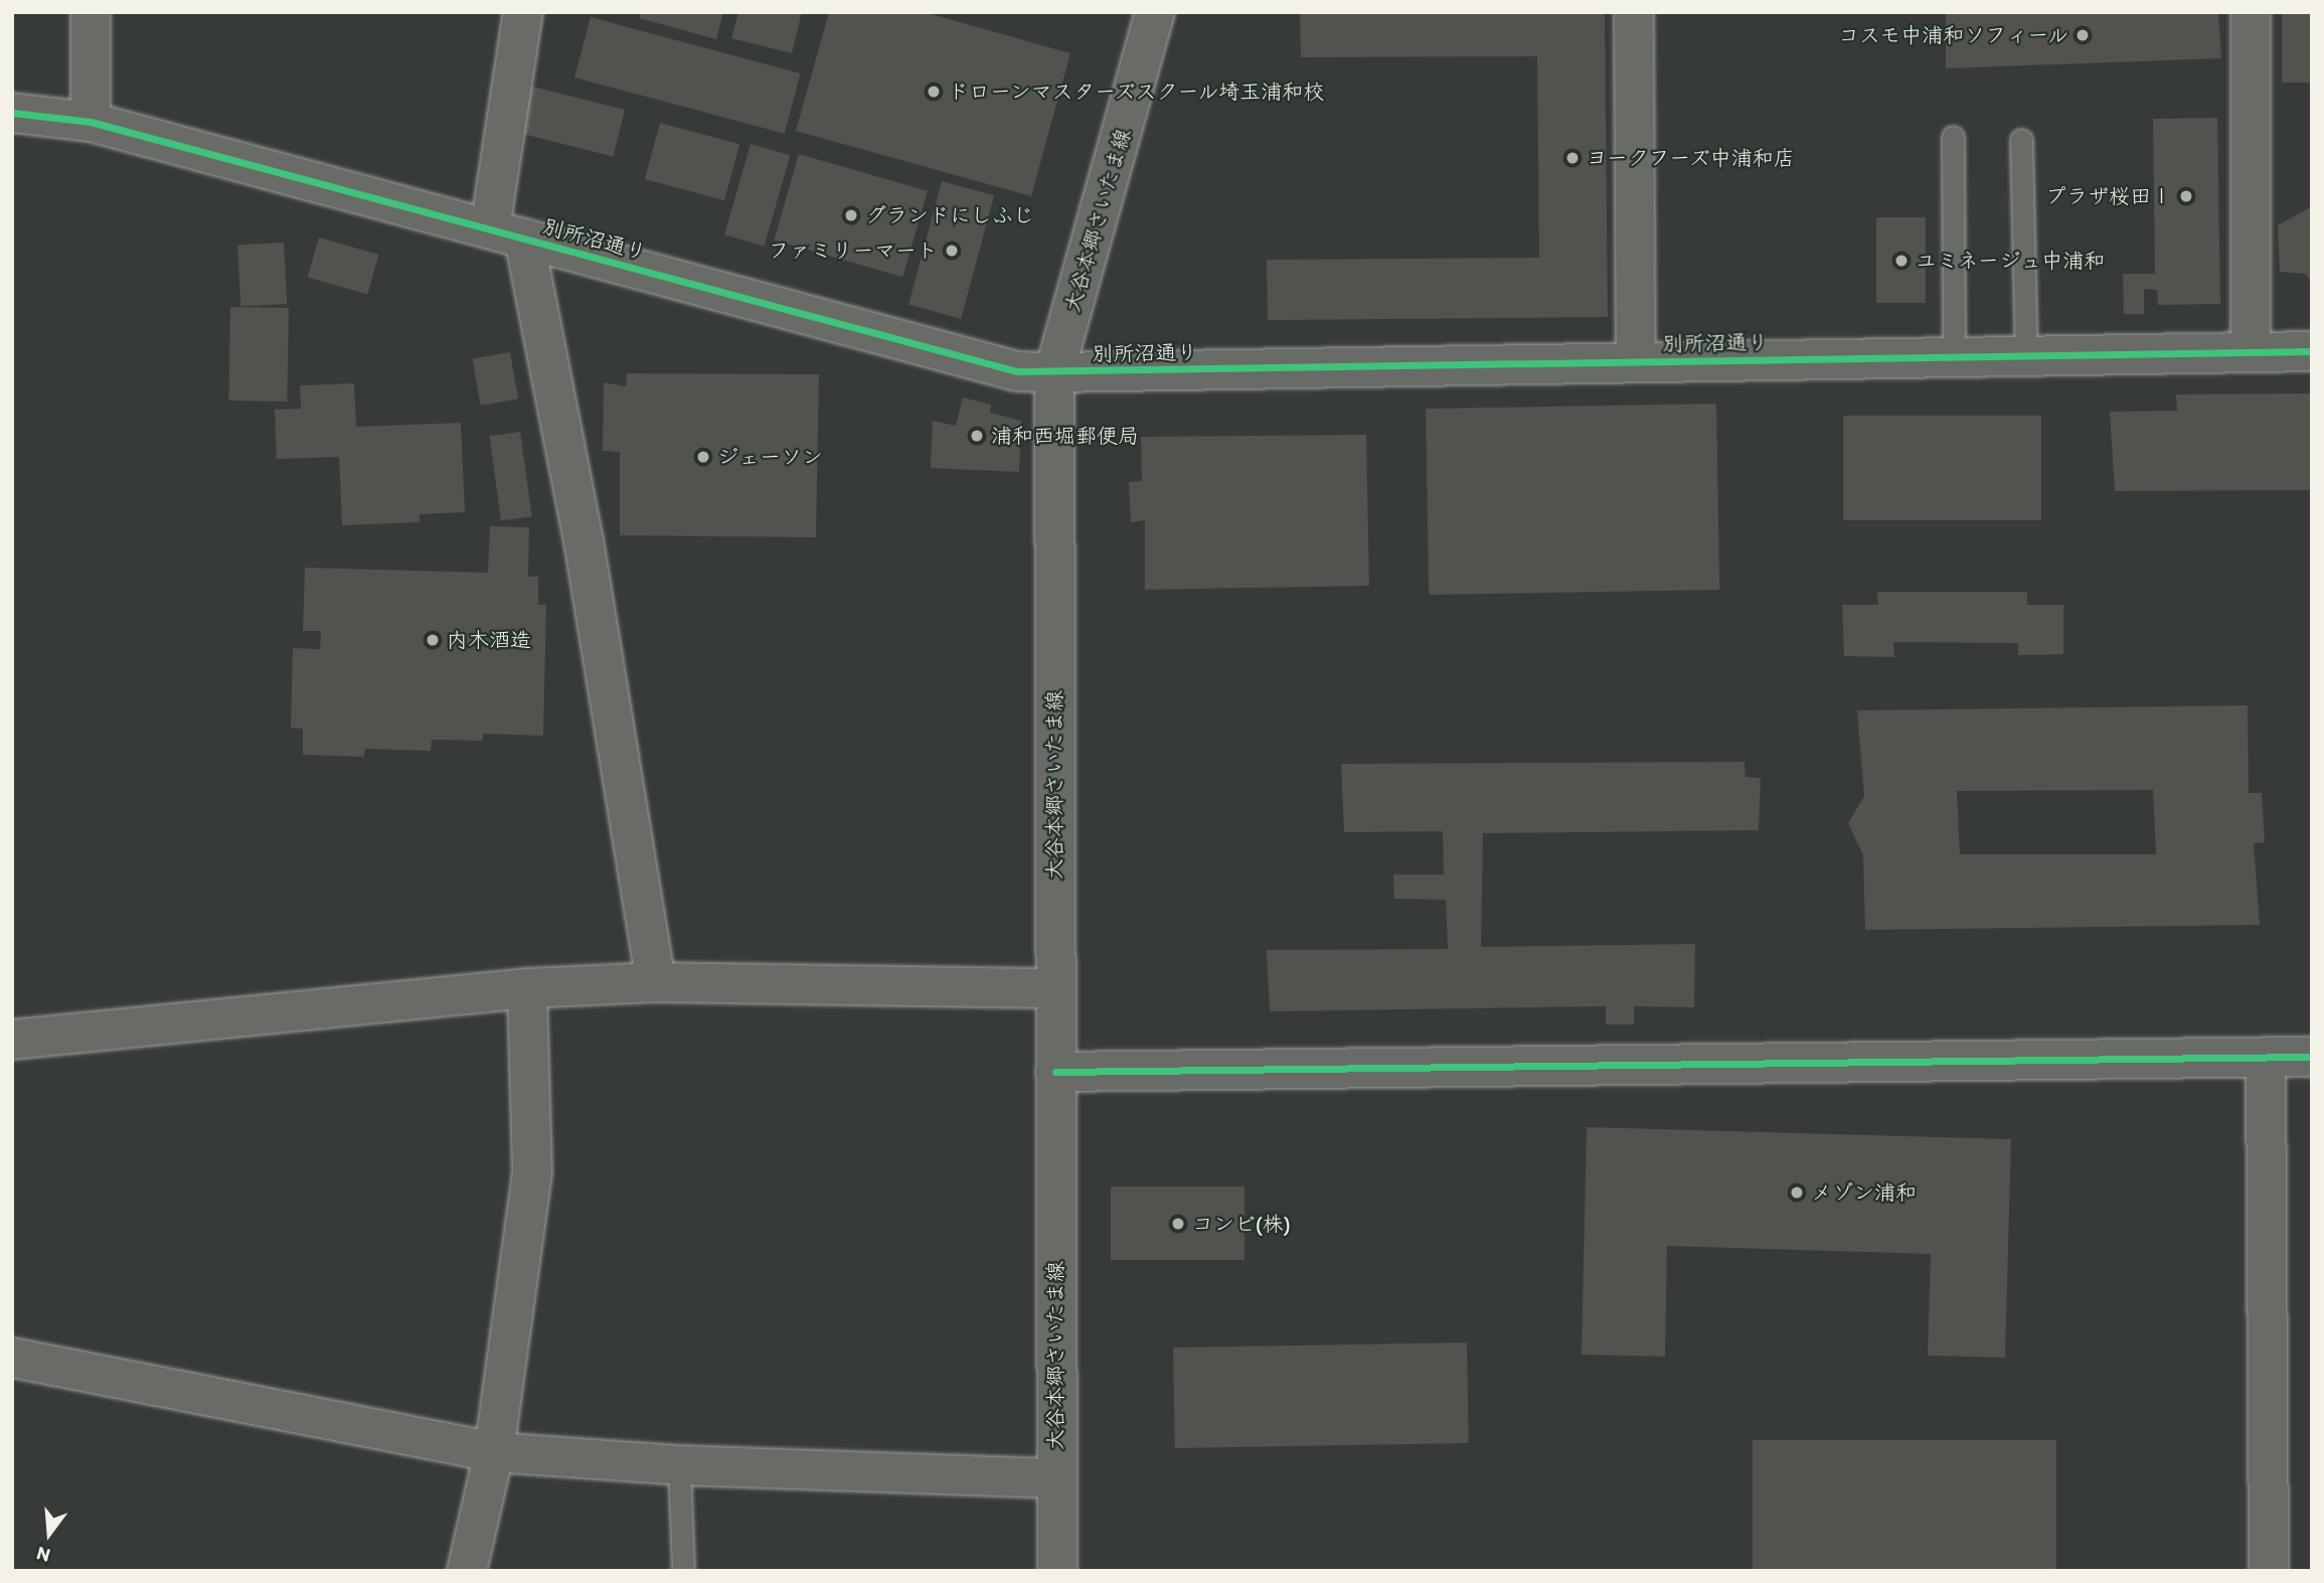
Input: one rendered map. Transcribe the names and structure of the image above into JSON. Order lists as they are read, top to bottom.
{
  "streets": {
    "street": ["大谷本郷さいたま線", "別所沼通り"]
  },
  "crossings": [
    ["大谷本郷さいたま線", "別所沼通り"]
  ],
  "places": [
    "コスモ中浦和ソフィール",
    "ドローンマスターズスクール埼玉浦和校",
    "ヨークフーズ中浦和店",
    "プラザ桜田Ⅰ",
    "グランドにしふじ",
    "ファミリーマート",
    "ユミネージュ中浦和",
    "浦和西堀郵便局",
    "ジェーソン",
    "内木酒造",
    "メゾン浦和",
    "コンビ(株)"
  ],
  "north": "bottom"
}
